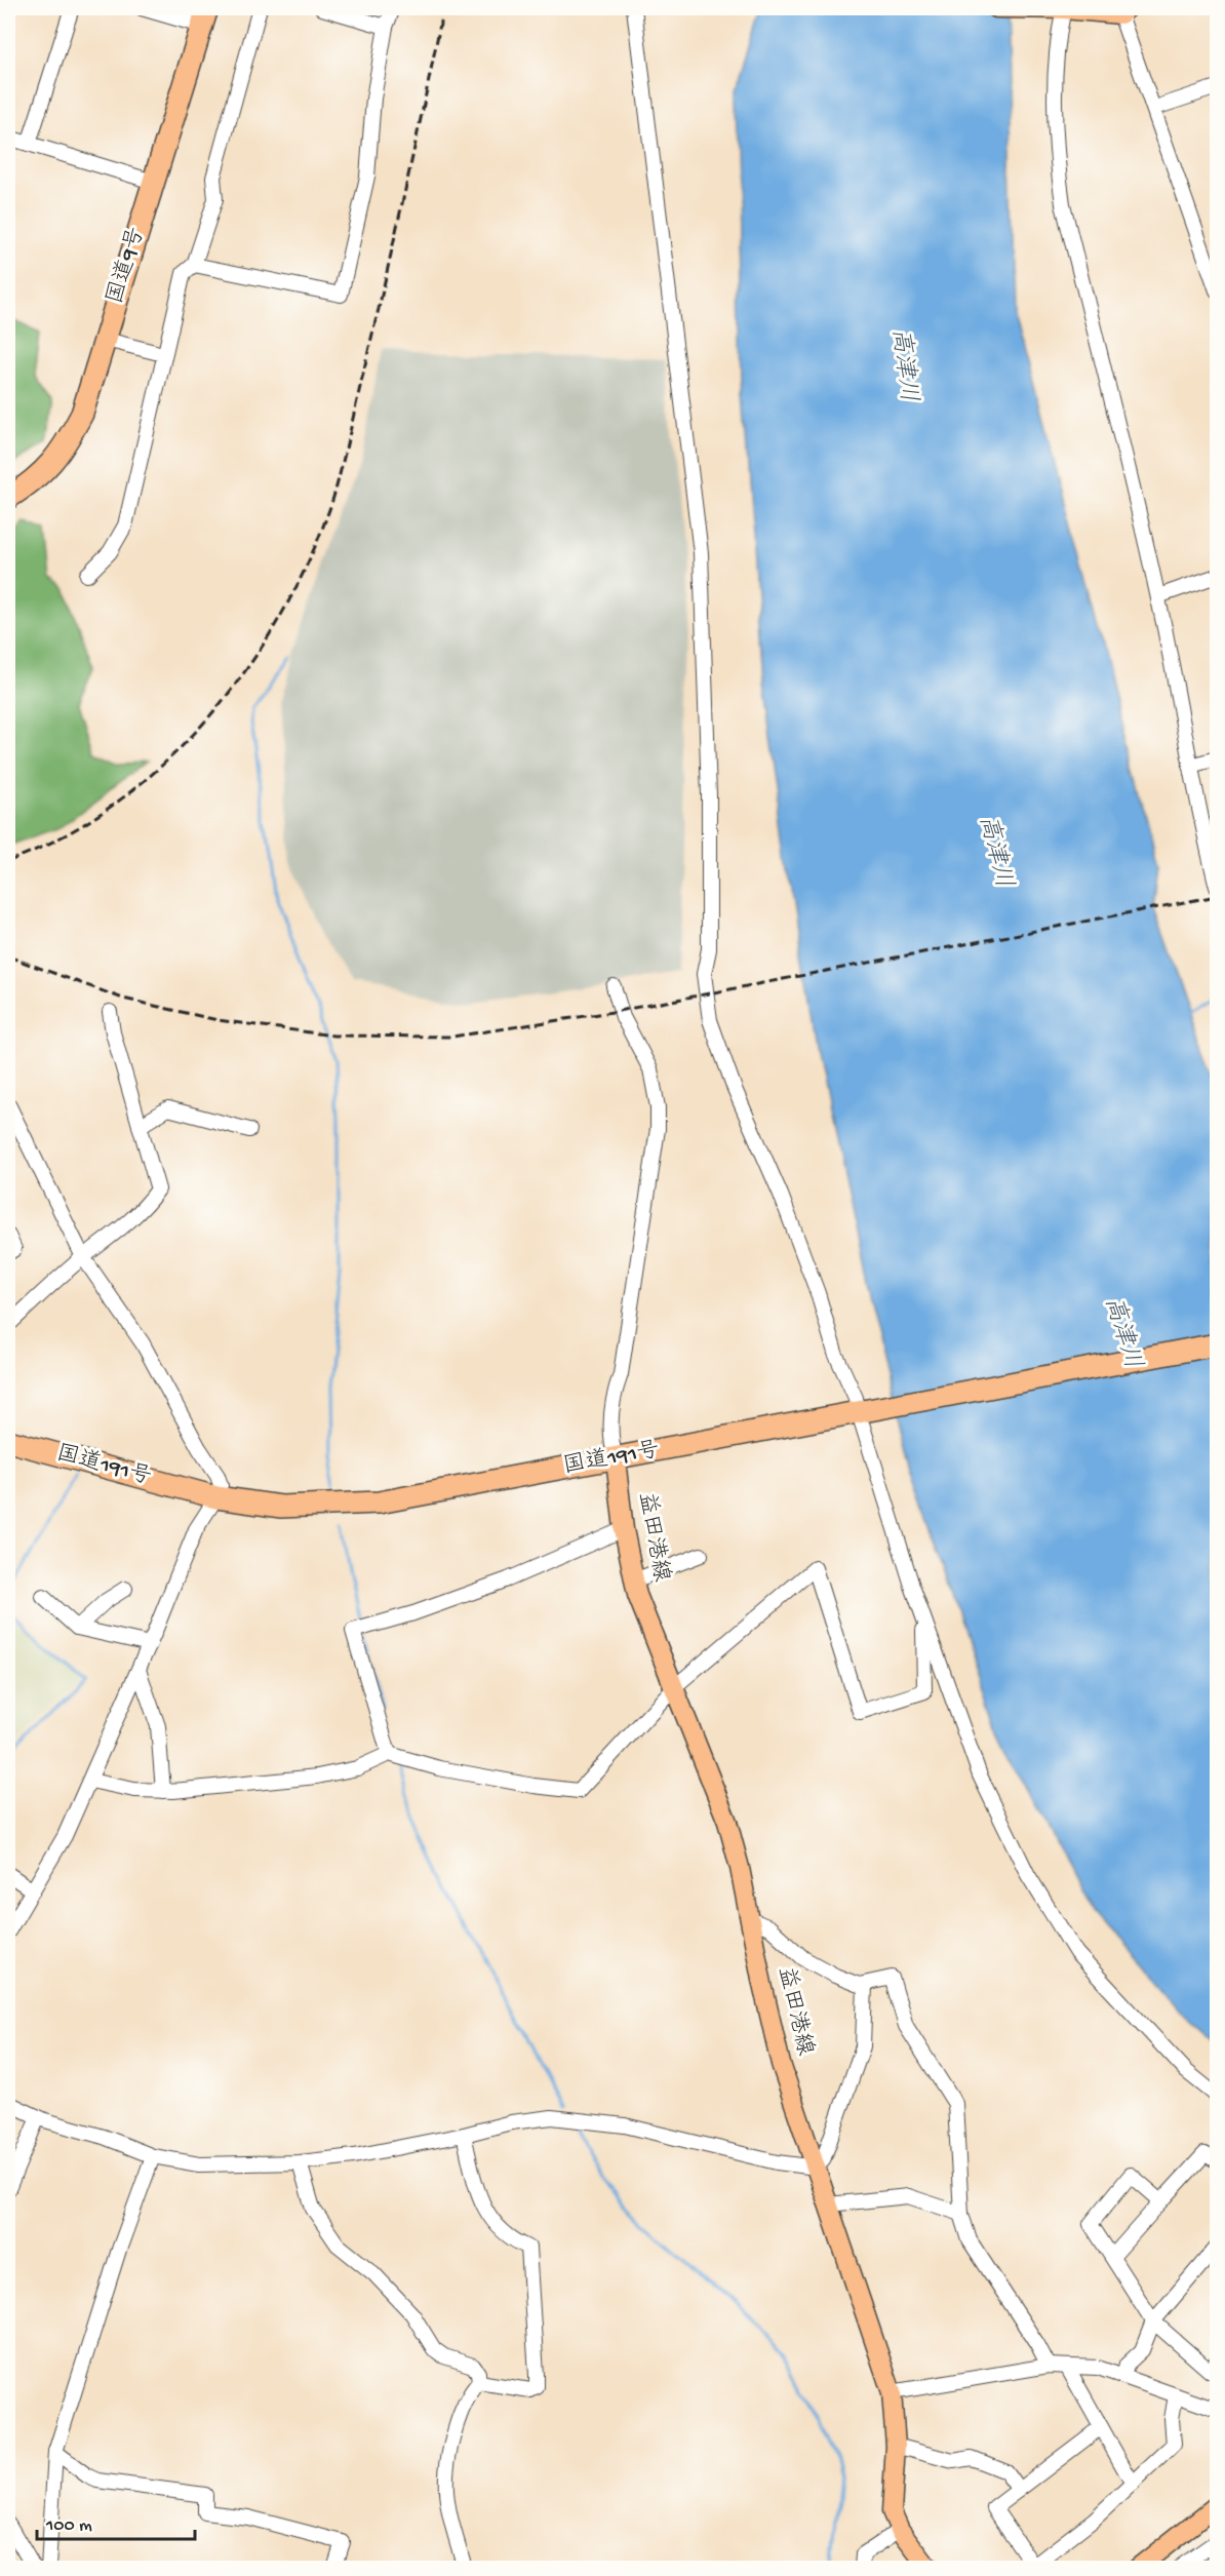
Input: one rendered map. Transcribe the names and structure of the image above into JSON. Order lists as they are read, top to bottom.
{
  "streets": {
    "highway": ["国道9号", "国道191号"],
    "main road": ["益田港線"]
  },
  "crossings": [
    ["国道191号", "益田港線"]
  ],
  "water": ["高津川"],
  "scale_bar": "100 m"
}
